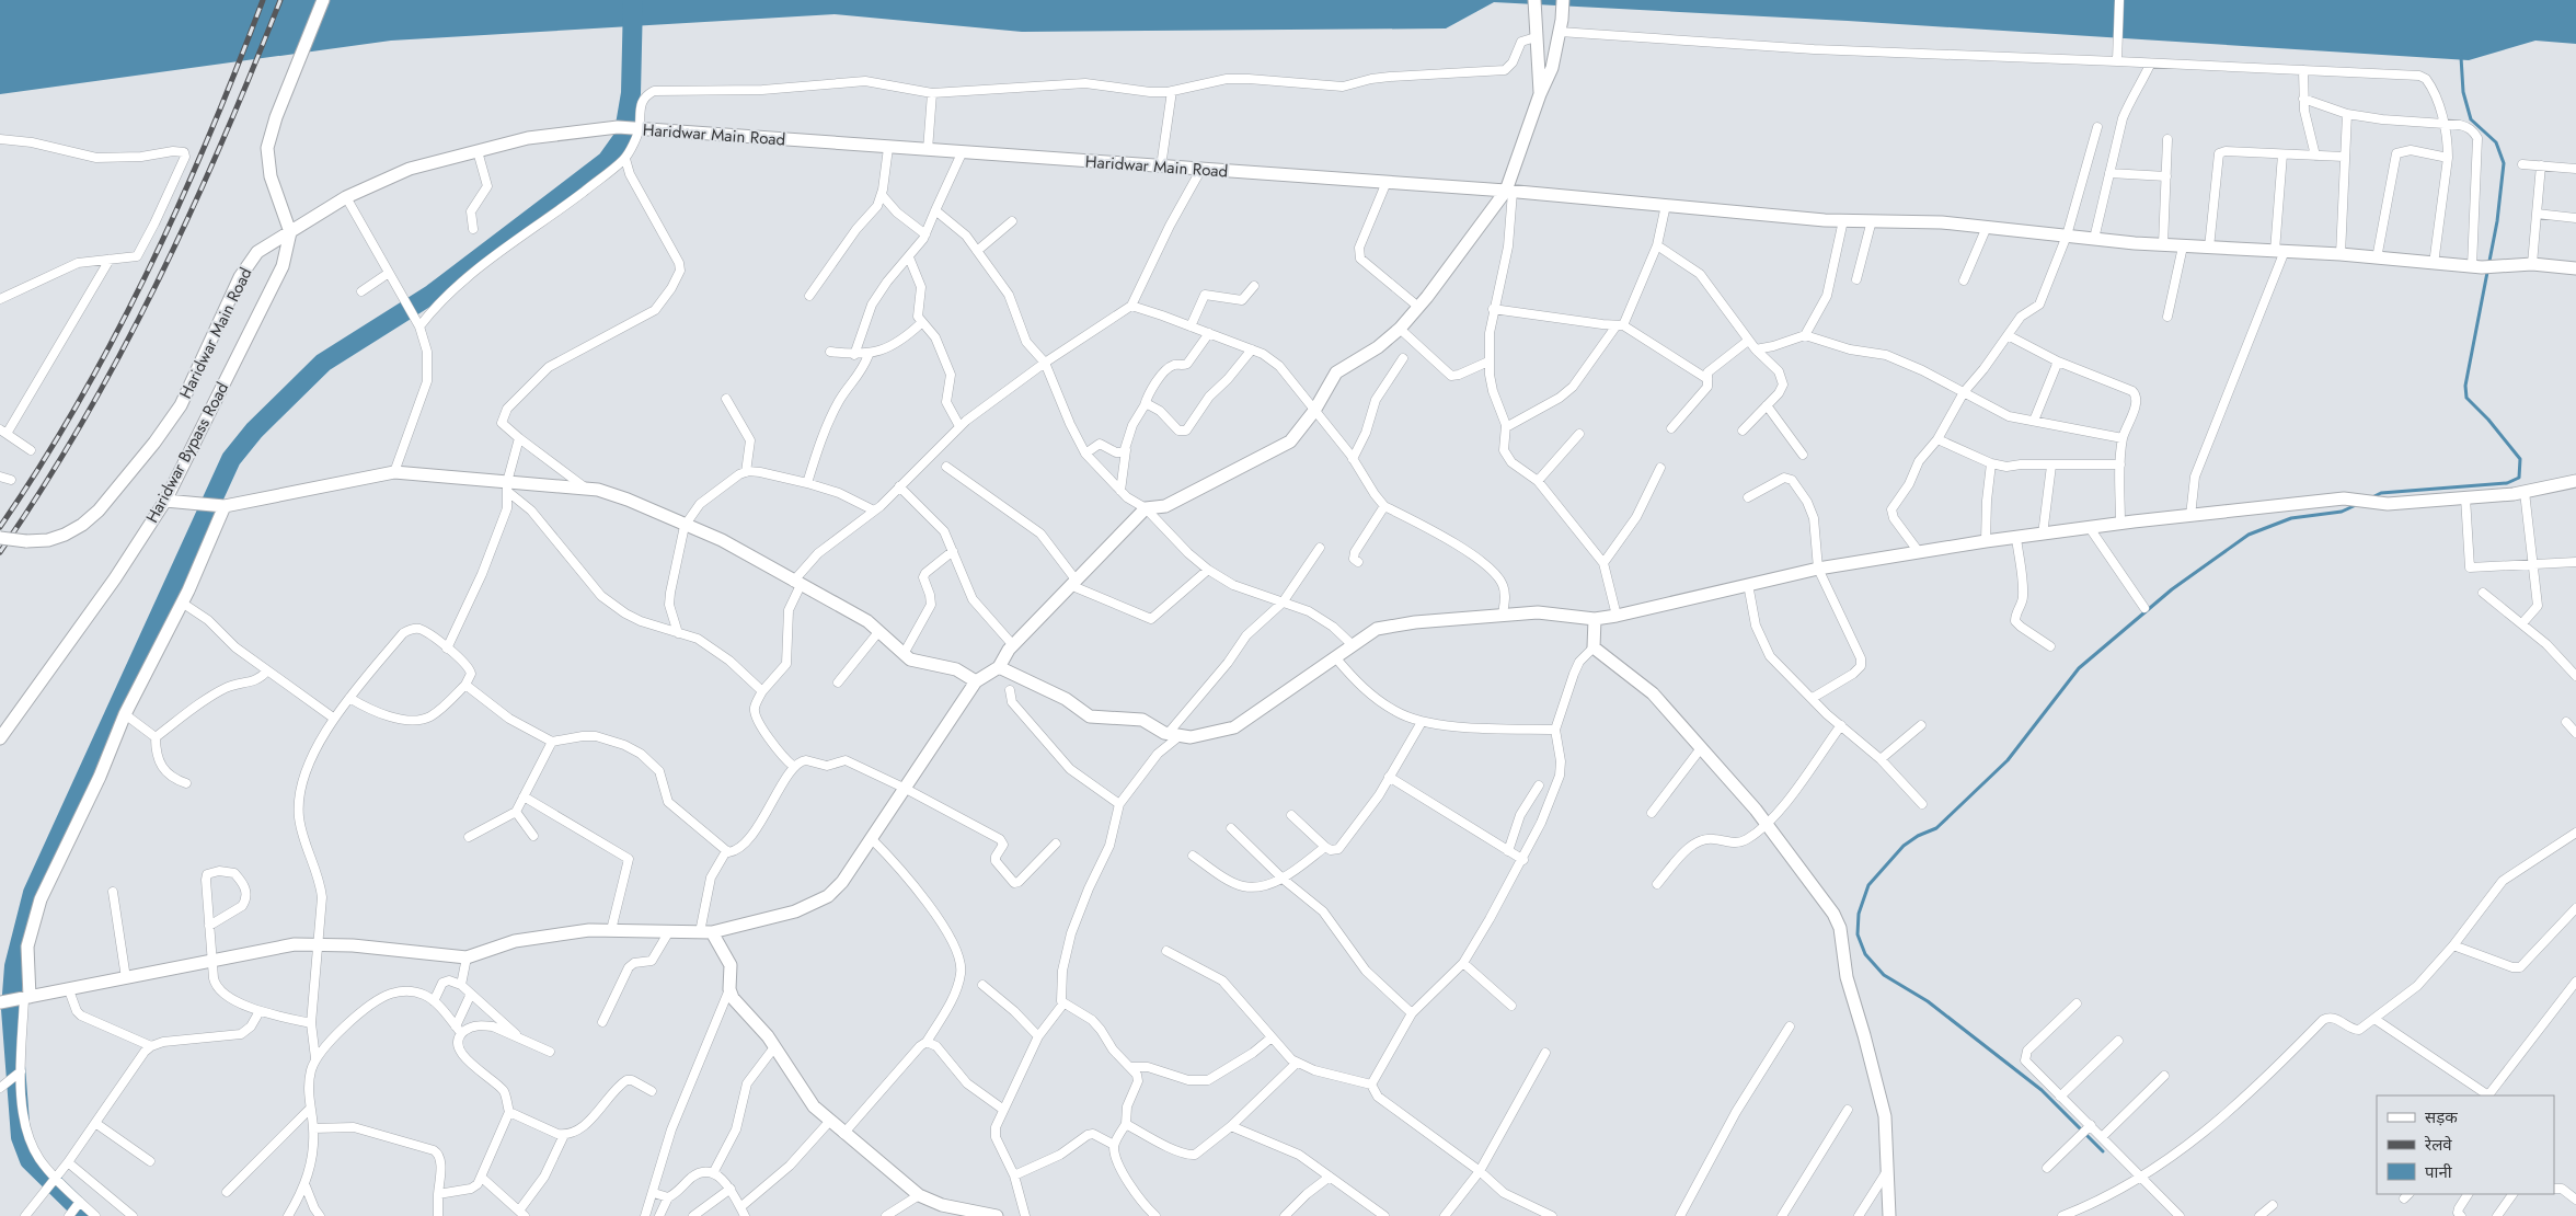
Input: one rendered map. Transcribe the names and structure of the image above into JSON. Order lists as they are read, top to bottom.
{
  "streets": {
    "street": ["Haridwar Main Road", "Haridwar Bypass Road"]
  },
  "crossings": [
    ["Haridwar Main Road", "Haridwar Bypass Road"]
  ],
  "legend": ["सड़क", "रेलवे", "पानी"]
}
